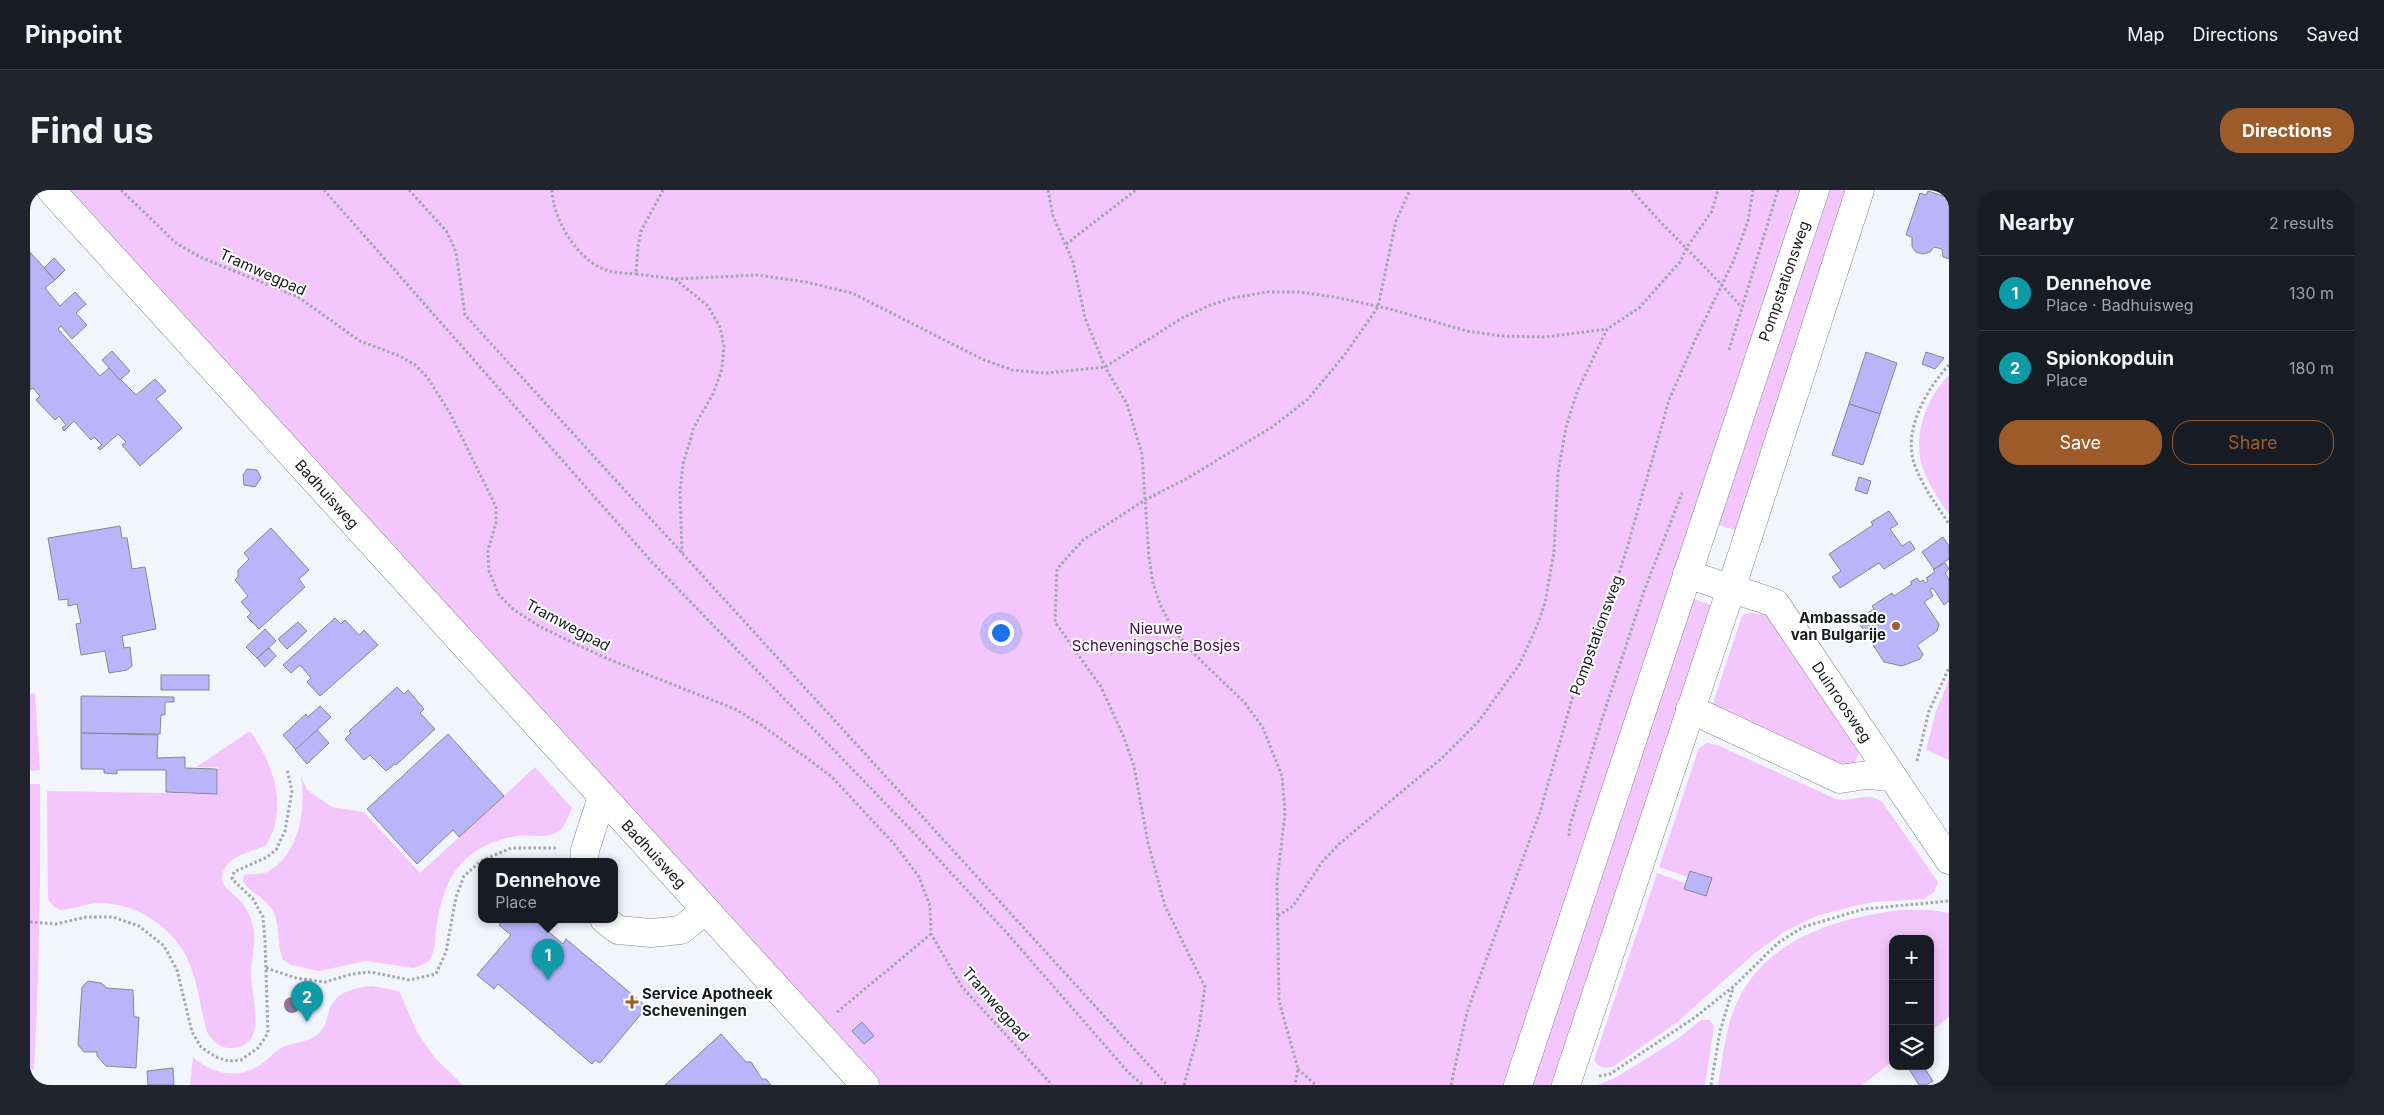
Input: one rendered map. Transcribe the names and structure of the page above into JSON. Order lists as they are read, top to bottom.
{
  "streets": {
    "street": ["Pompstationsweg", "Badhuisweg", "Duinroosweg"],
    "path": ["Tramwegpad"]
  },
  "crossings": [
    ["Pompstationsweg", "Duinroosweg"]
  ],
  "parks": ["Nieuwe Scheveningsche Bosjes"],
  "places": {
    "other": ["Ambassade van Bulgarije"],
    "health": ["Service Apotheek Scheveningen"]
  },
  "page": {
    "header": "Pinpoint",
    "nav": ["Map", "Directions", "Saved"],
    "buttons": [
      "Directions",
      ["Save", "Share"]
    ],
    "title": "Find us",
    "heading": ["Nearby", "2 results"],
    "list": [
      {
        "mark": "1",
        "name": "Dennehove",
        "note": "Place · Badhuisweg",
        "value": "130 m"
      },
      {
        "mark": "2",
        "name": "Spionkopduin",
        "note": "Place",
        "value": "180 m"
      }
    ],
    "popup": ["Dennehove", "Place"],
    "map_buttons": ["+", "−"],
    "pins": ["1", "2"]
  }
}
